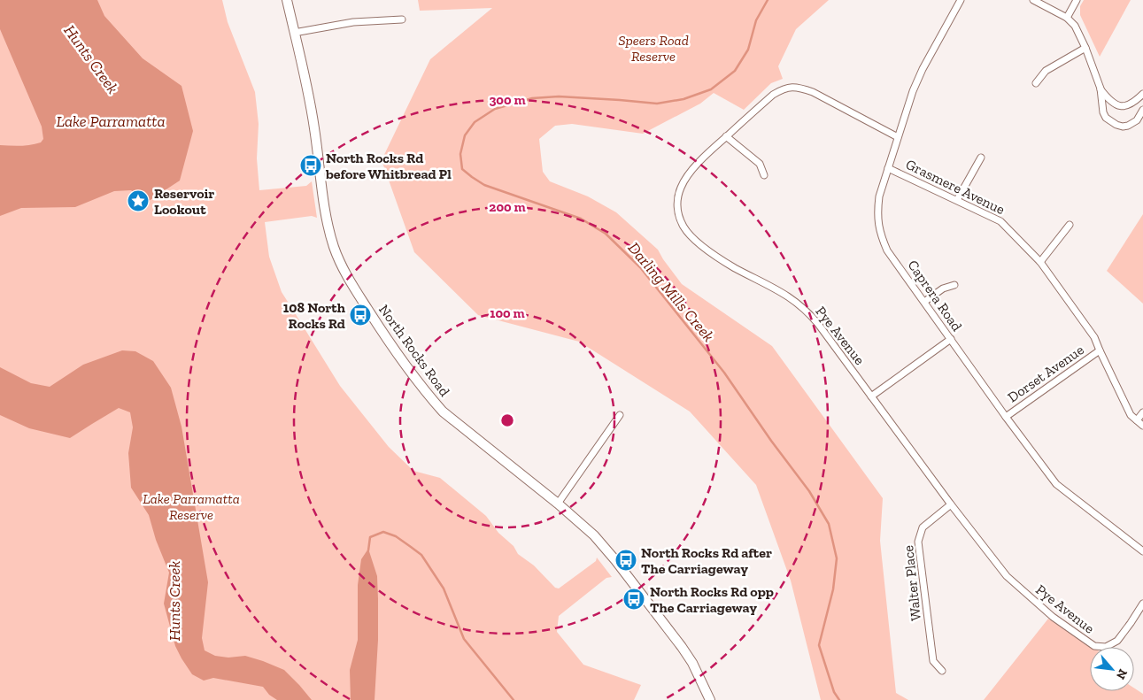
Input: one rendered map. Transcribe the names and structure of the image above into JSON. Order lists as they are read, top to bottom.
{
  "streets": {
    "main road": ["North Rocks Road"],
    "street": [
      "Grasmere Avenue",
      "Caprera Road",
      "Pye Avenue",
      "Dorset Avenue",
      "Walter Place"
    ]
  },
  "crossings": [
    ["Grasmere Avenue", "Caprera Road"],
    ["Grasmere Avenue", "Dorset Avenue"],
    ["Caprera Road", "Pye Avenue"],
    ["Caprera Road", "Dorset Avenue"],
    ["Pye Avenue", "Walter Place"]
  ],
  "water": ["Hunts Creek", "Lake Parramatta", "Darling Mills Creek"],
  "parks": ["Speers Road Reserve", "Lake Parramatta Reserve"],
  "places": {
    "bus stop": [
      "North Rocks Rd before Whitbread Pl",
      "108 North Rocks Rd",
      "North Rocks Rd after The Carriageway",
      "North Rocks Rd opp The Carriageway"
    ],
    "place": ["Reservoir Lookout"]
  },
  "north": "bottom right",
  "rings": ["300 m", "200 m", "100 m"]
}
